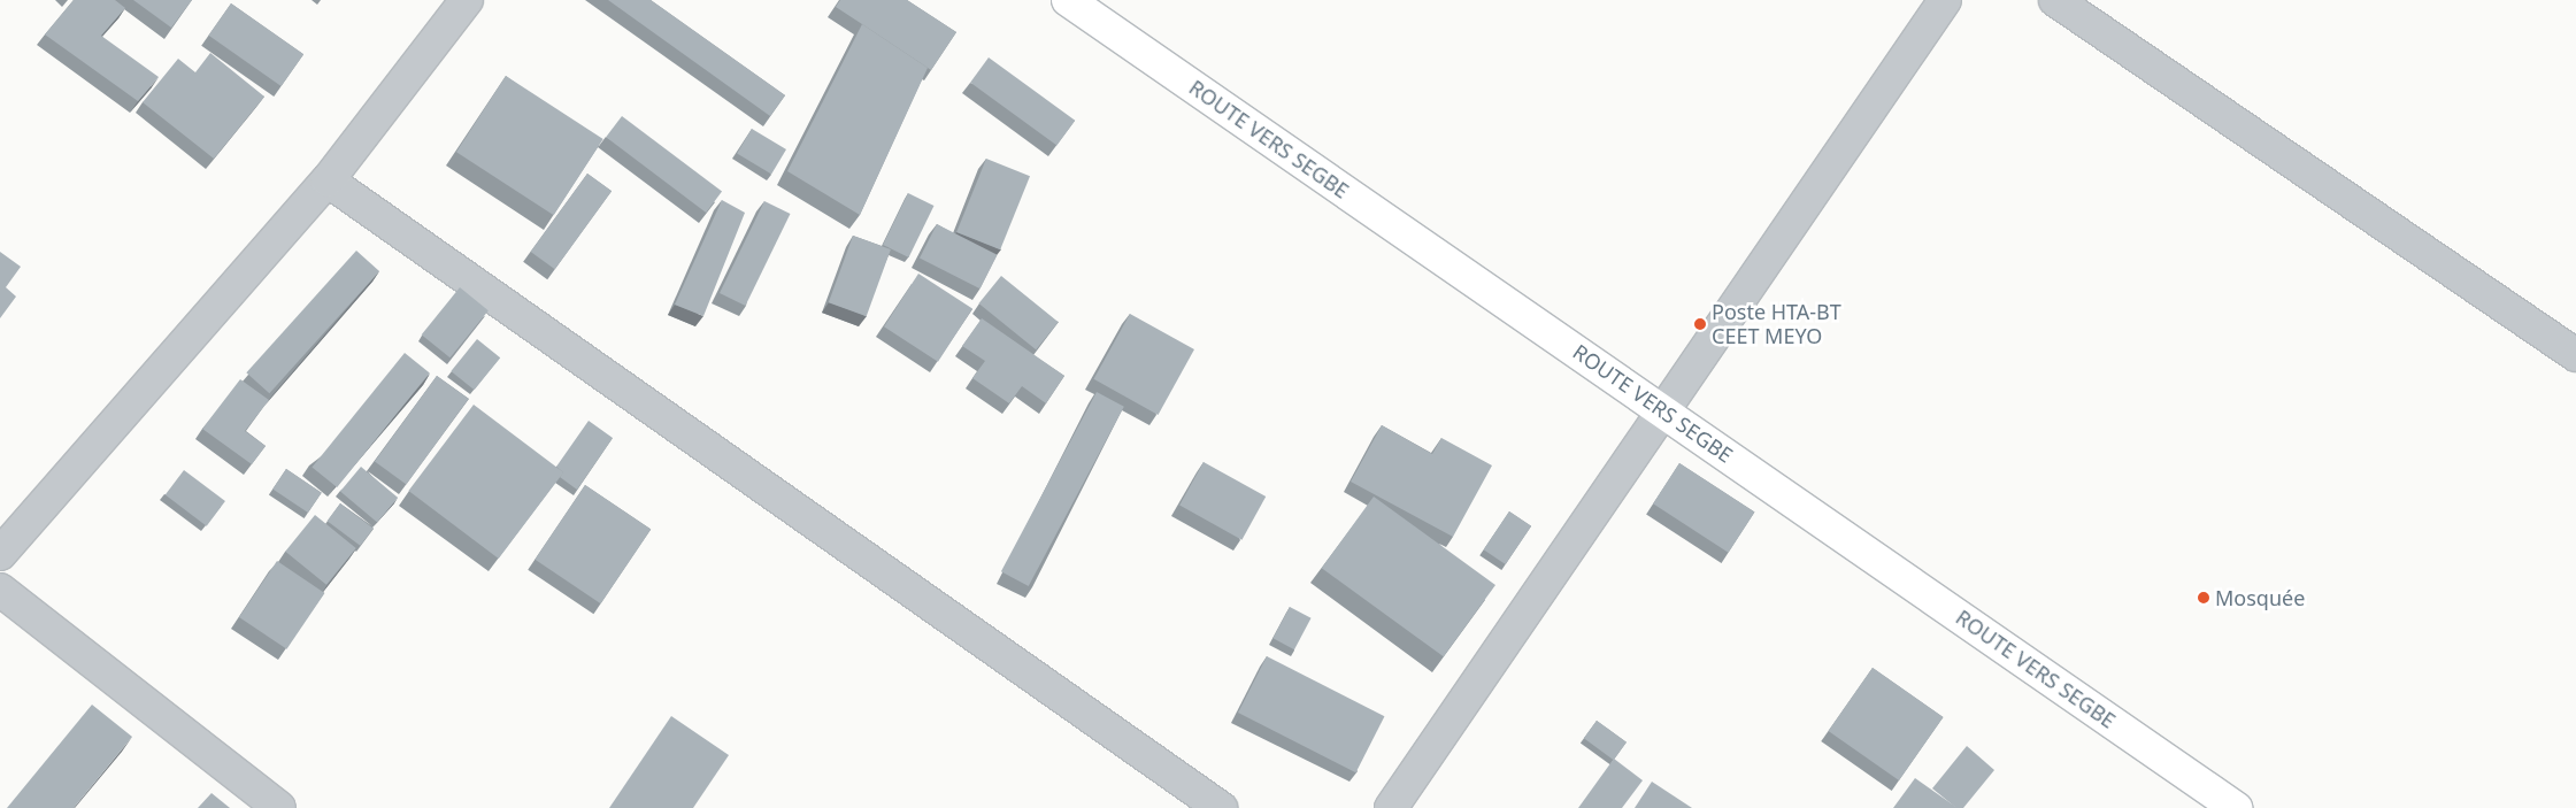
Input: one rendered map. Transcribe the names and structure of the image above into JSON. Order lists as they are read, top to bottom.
{
  "streets": {
    "main road": ["ROUTE VERS SEGBE"]
  },
  "places": ["Poste HTA-BT CEET MEYO", "Mosquée"]
}
